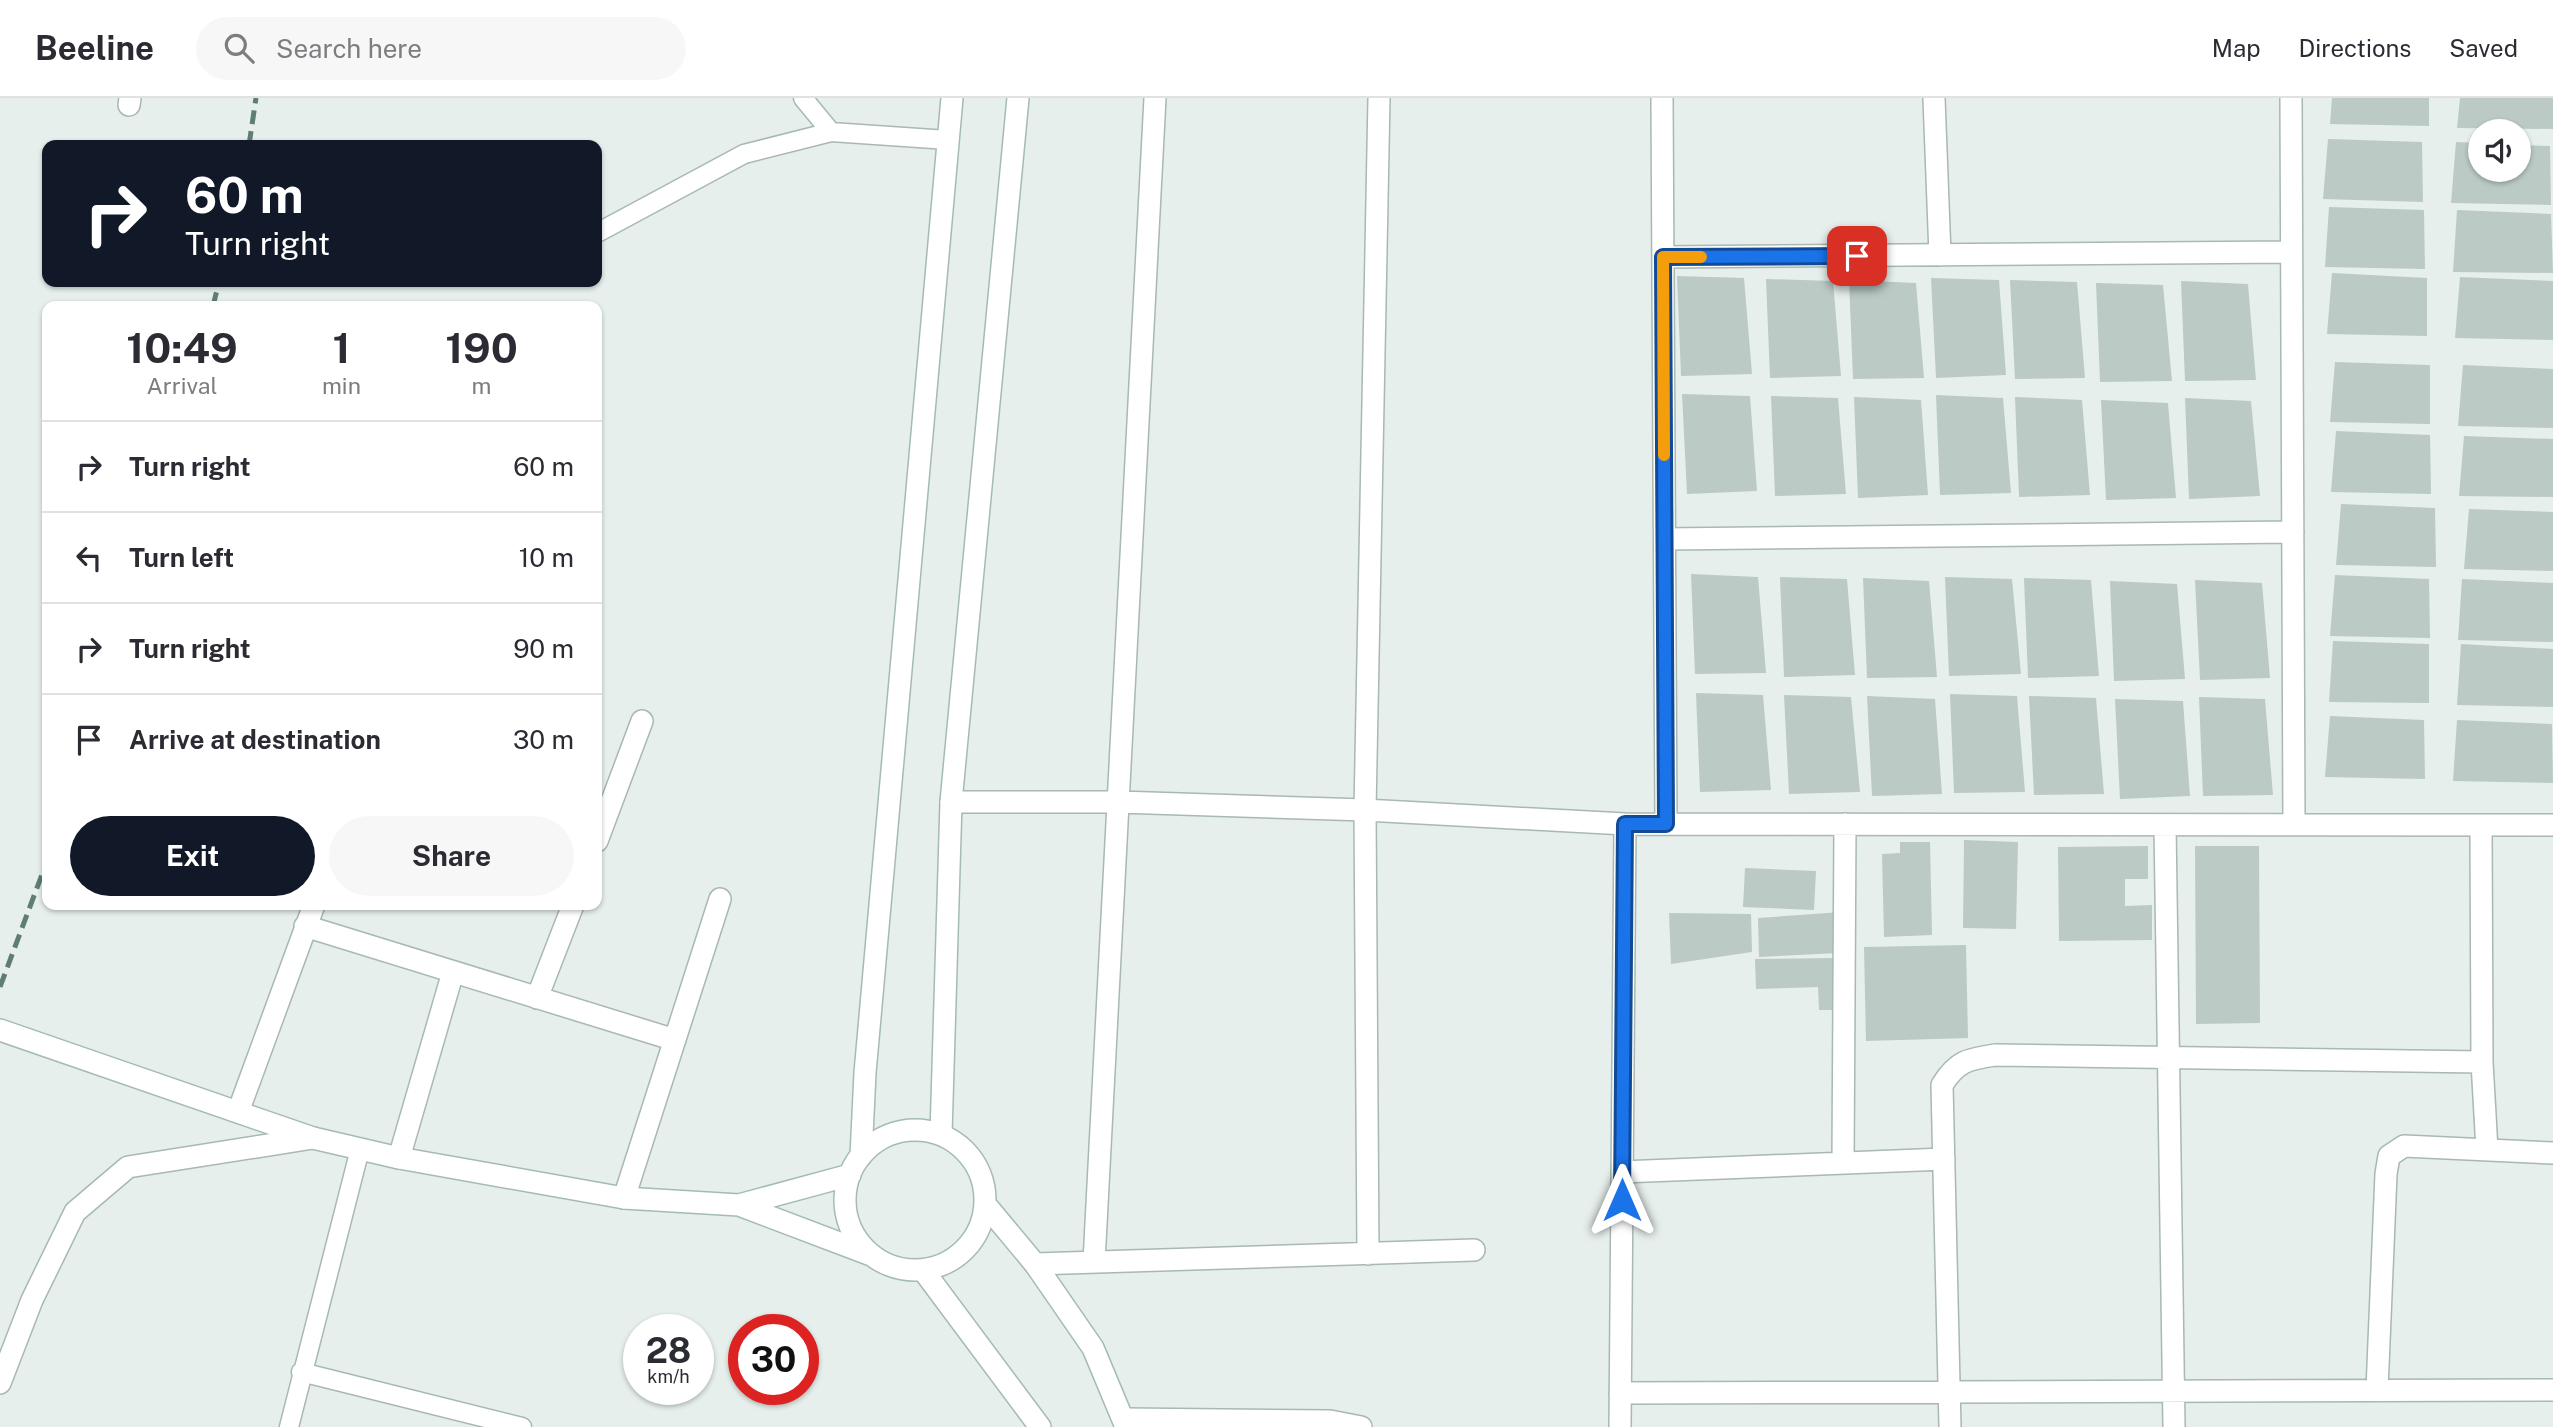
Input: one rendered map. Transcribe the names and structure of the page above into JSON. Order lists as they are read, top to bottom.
{
  "page": {
    "header": "Beeline",
    "search": "Search here",
    "nav": ["Map", "Directions", "Saved"],
    "turn": ["60 m", "Turn right"],
    "eta": [
      "10:49",
      "Arrival",
      "1",
      "min",
      "190",
      "m"
    ],
    "list": [
      {
        "name": "Turn right",
        "value": "60 m"
      },
      {
        "name": "Turn left",
        "value": "10 m"
      },
      {
        "name": "Turn right",
        "value": "90 m"
      },
      {
        "name": "Arrive at destination",
        "value": "30 m"
      }
    ],
    "buttons": ["Exit", "Share"],
    "speed": "28 km/h",
    "limit": "30"
  }
}
